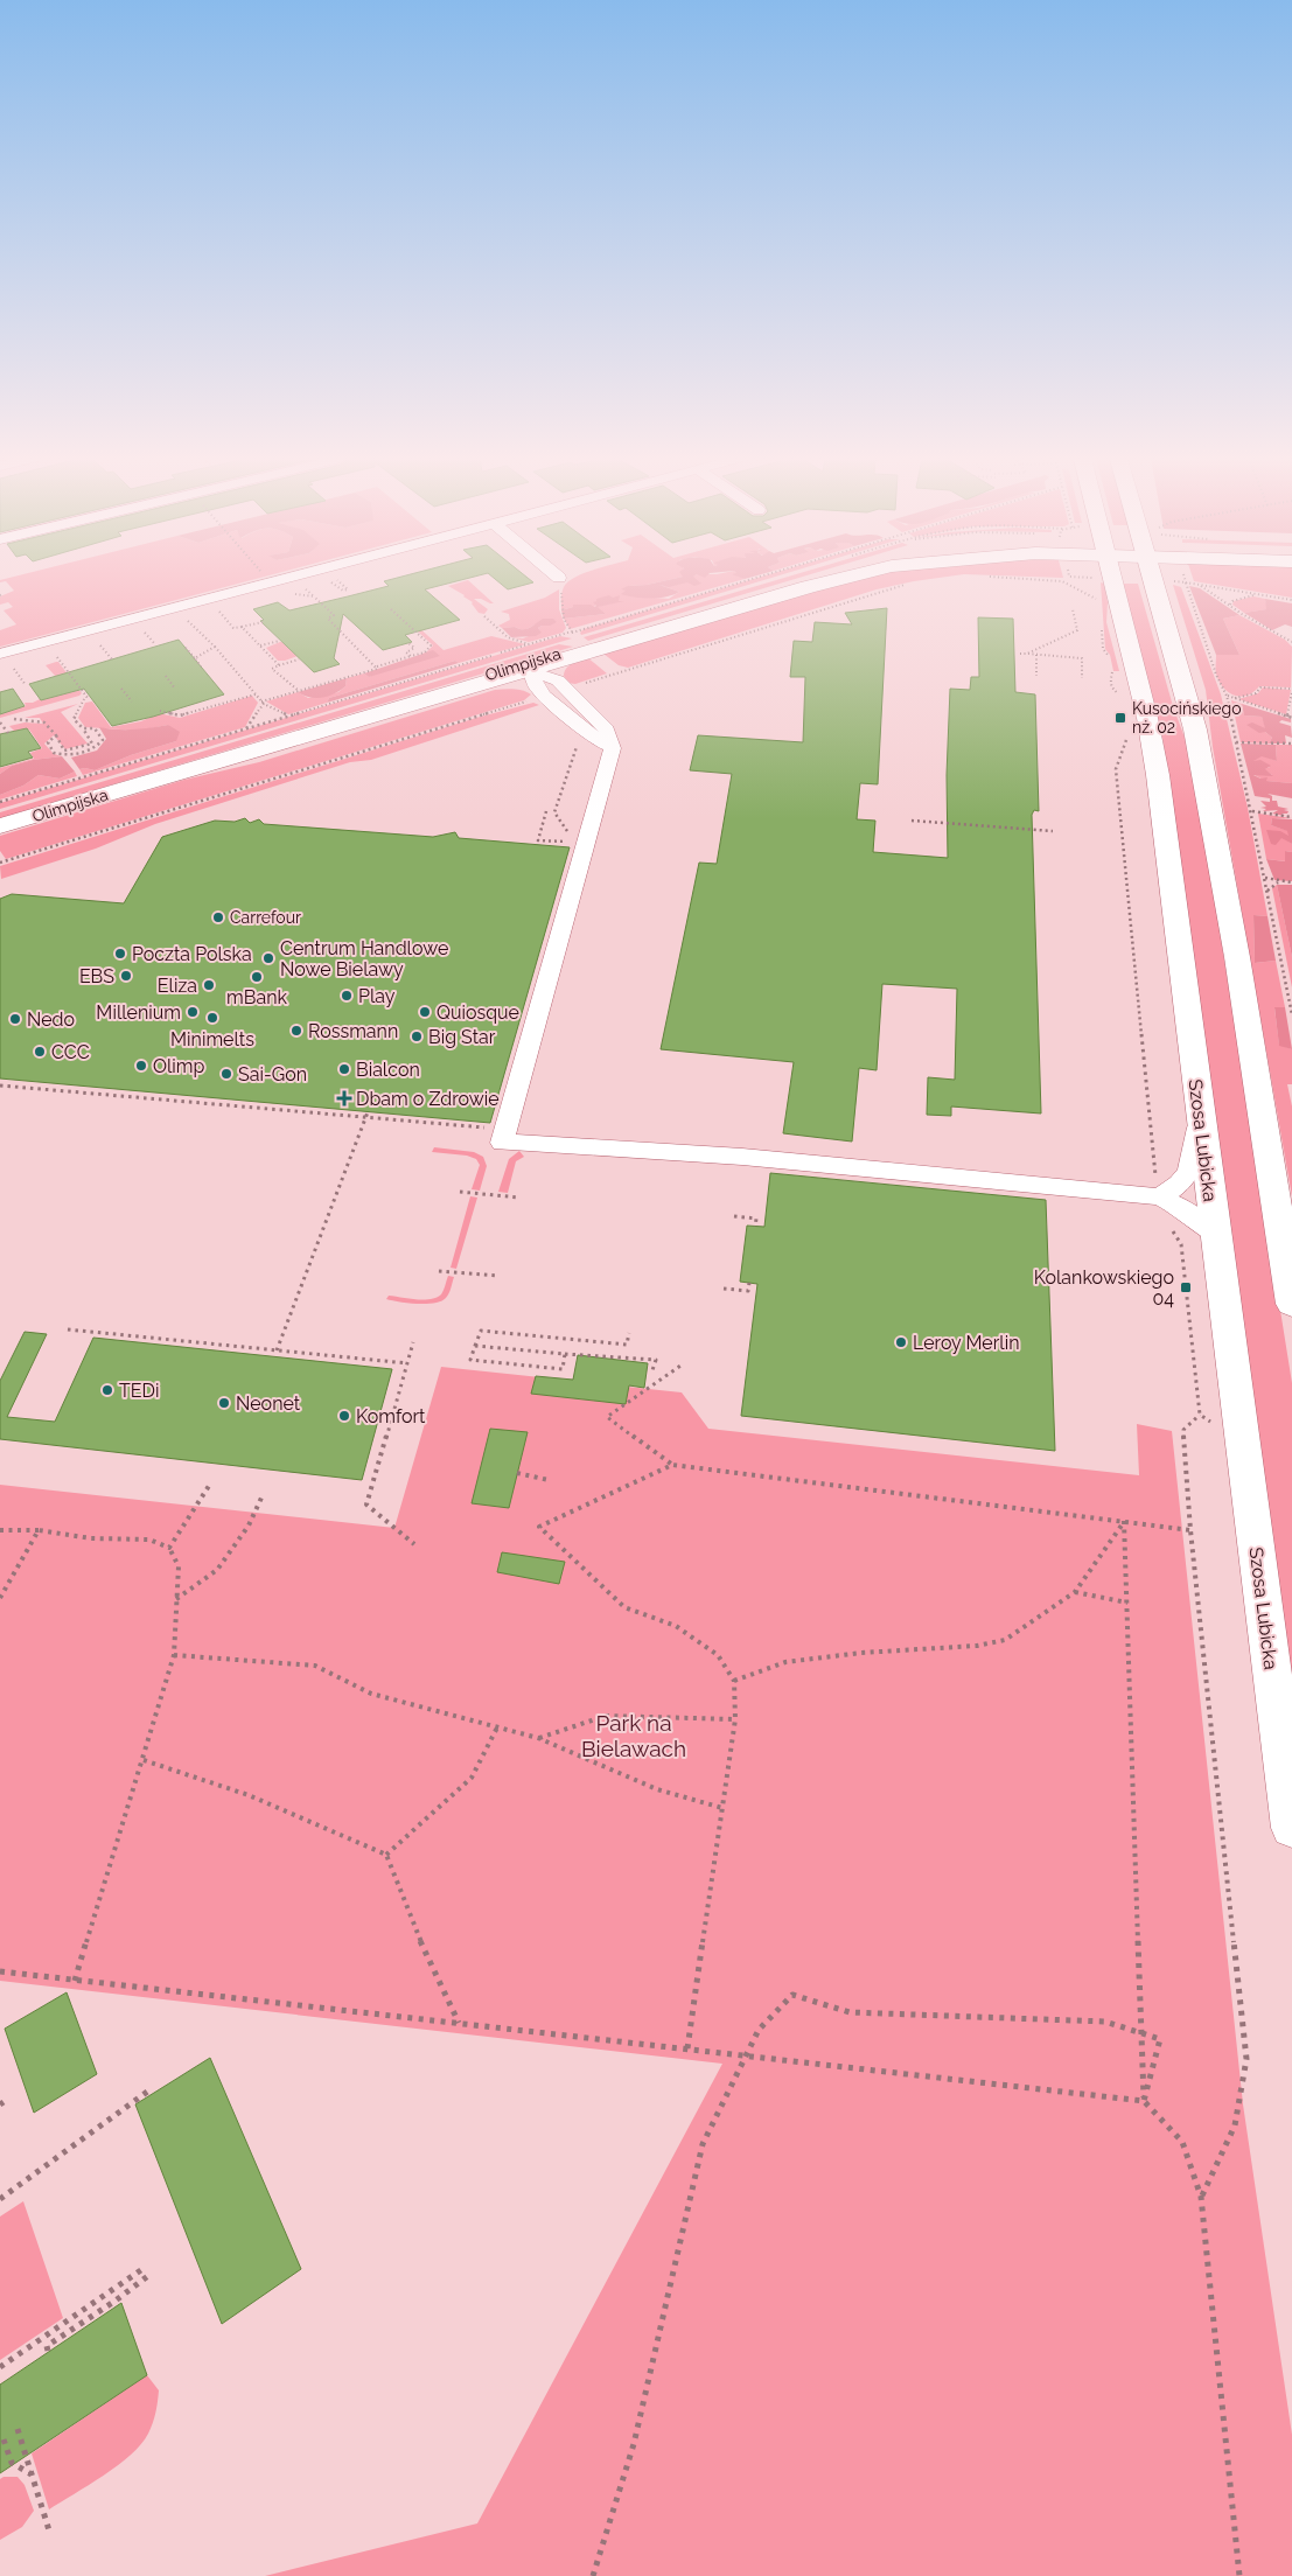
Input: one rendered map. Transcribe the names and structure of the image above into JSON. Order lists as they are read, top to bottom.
{
  "streets": {
    "main road": ["Olimpijska", "Szosa Lubicka"]
  },
  "parks": ["Park na Bielawach"],
  "places": {
    "transit": ["Kusocińskiego nż. 02", "Kolankowskiego 04"],
    "other": [
      "Carrefour",
      "Poczta Polska",
      "Centrum Handlowe Nowe Bielawy",
      "EBS",
      "mBank",
      "Eliza",
      "Play",
      "Millenium",
      "Quiosque",
      "Minimelts",
      "Nedo",
      "Rossmann",
      "Big Star",
      "CCC",
      "Olimp",
      "Bialcon",
      "Sai-Gon",
      "Leroy Merlin",
      "TEDi",
      "Neonet",
      "Komfort"
    ],
    "health": ["Dbam o Zdrowie"]
  }
}
